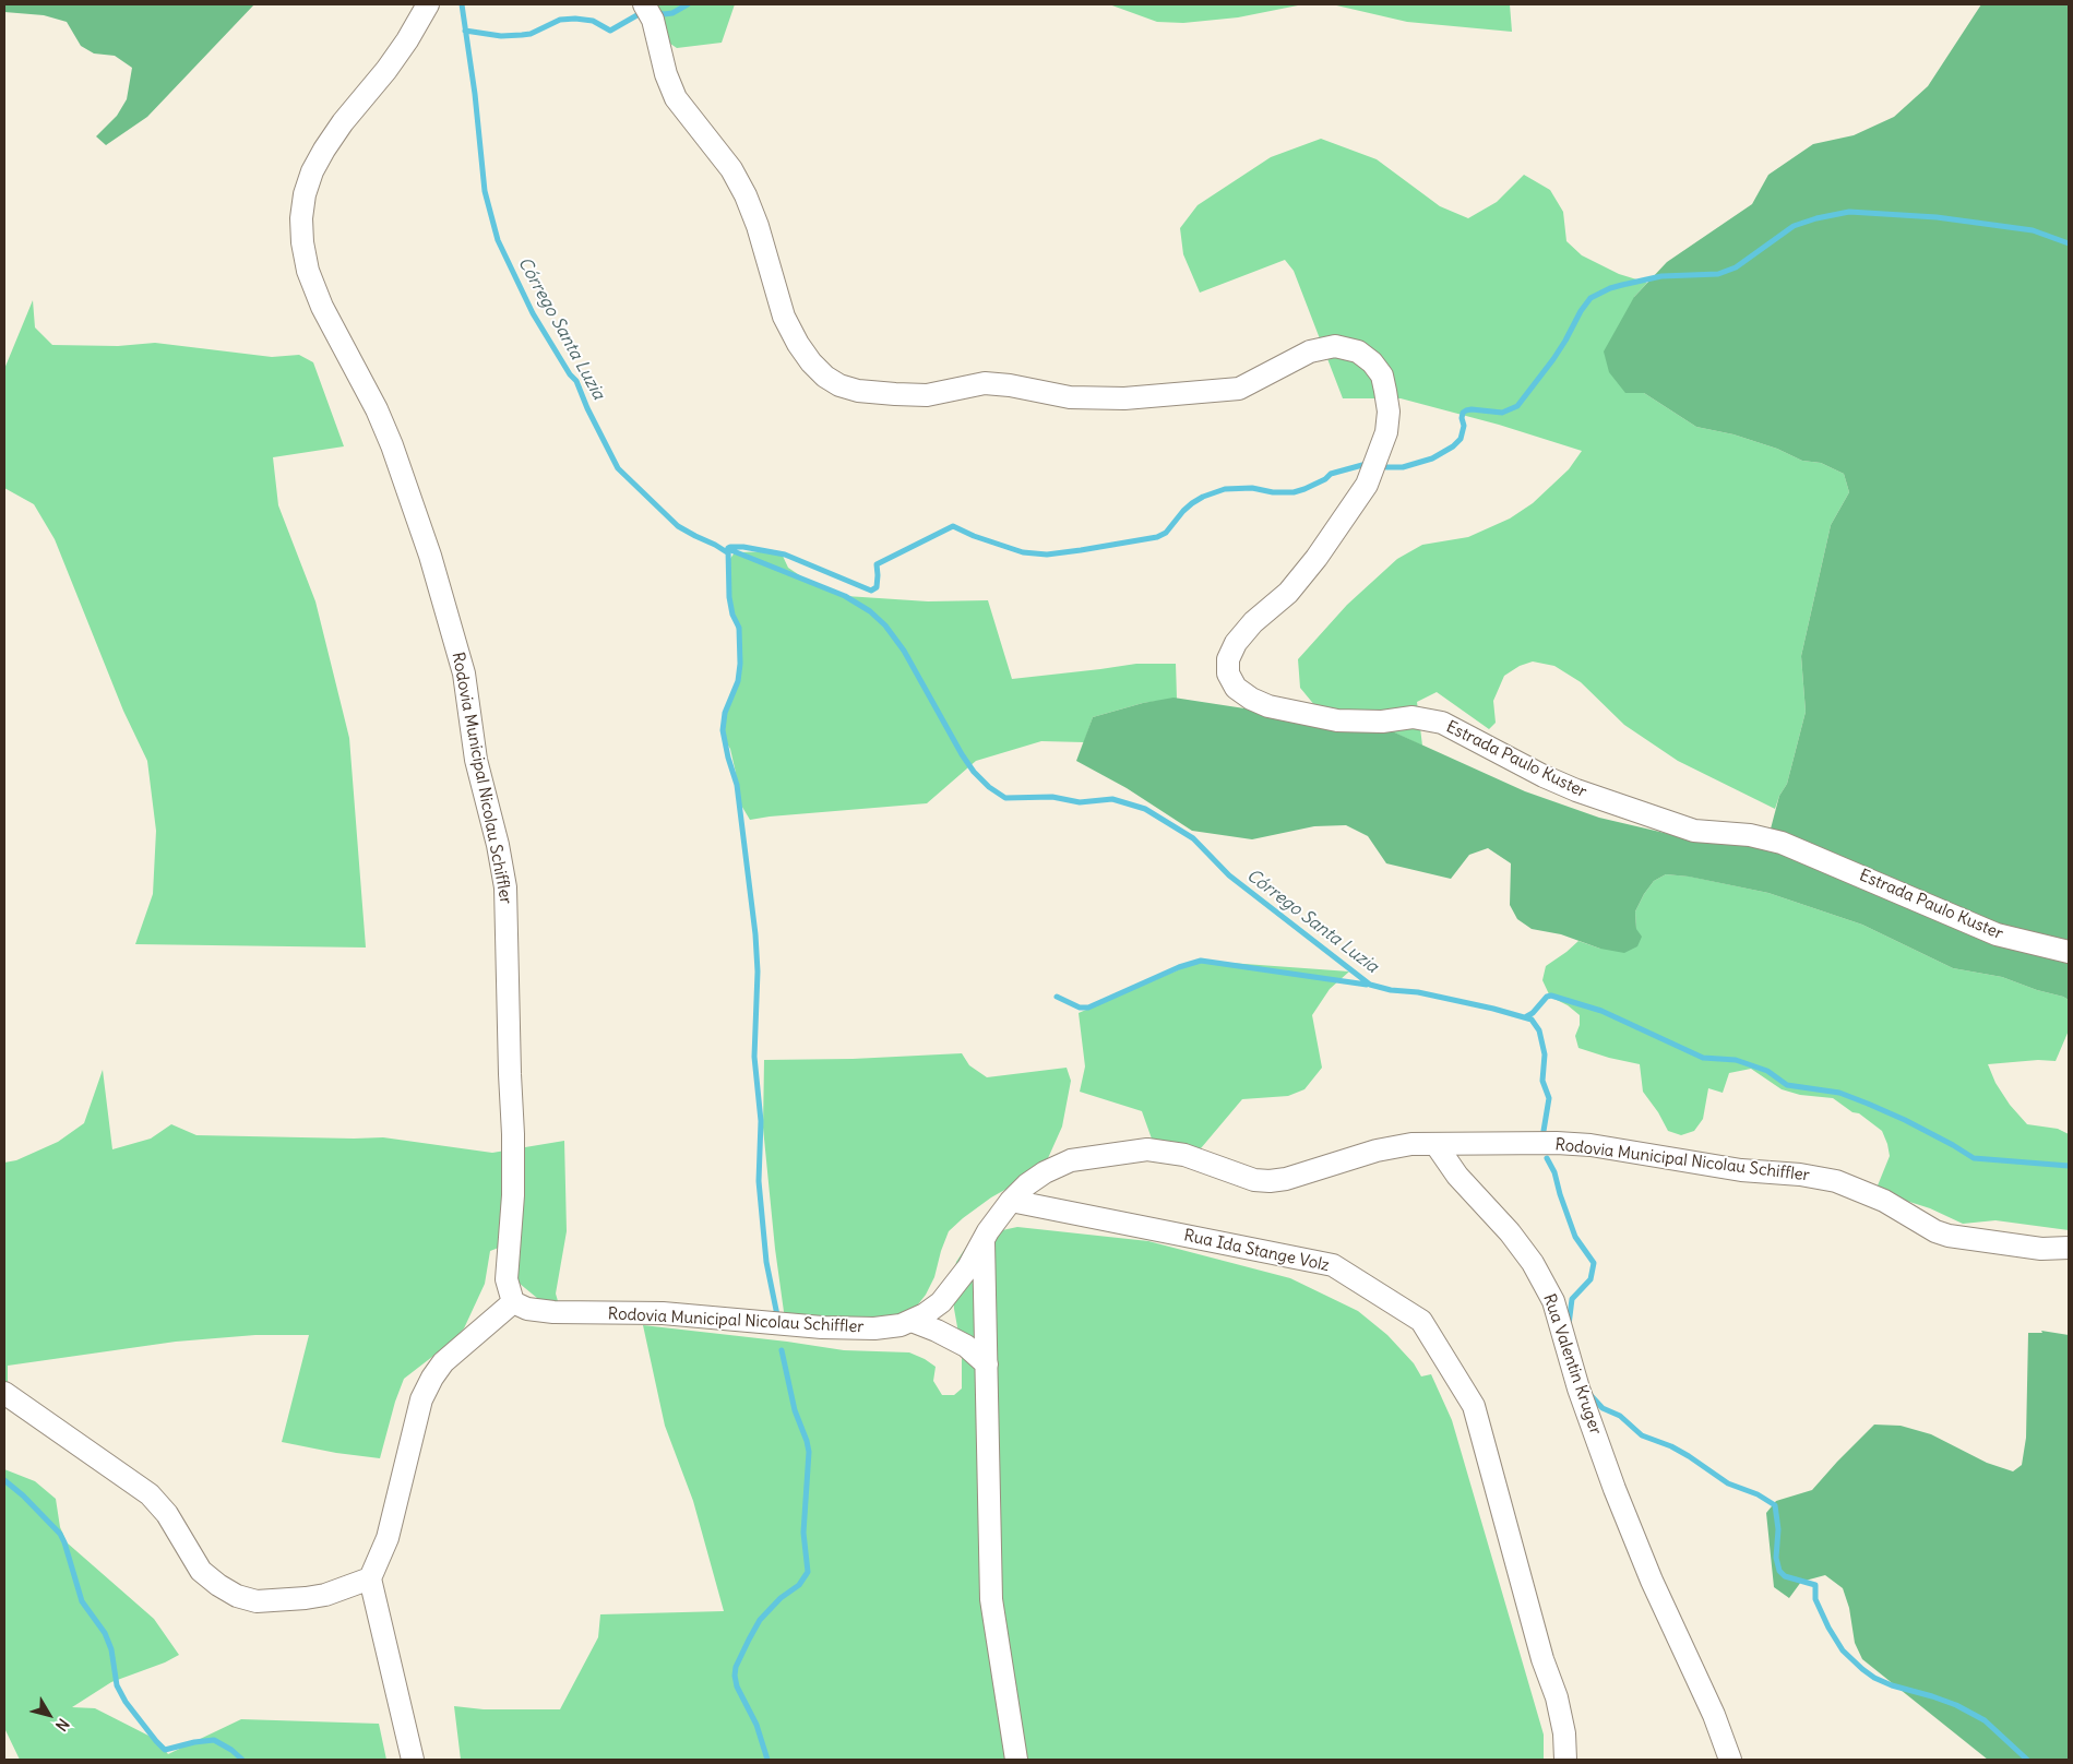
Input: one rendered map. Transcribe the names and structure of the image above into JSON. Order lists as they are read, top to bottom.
{
  "streets": {
    "street": [
      "Estrada Paulo Kuster",
      "Rodovia Municipal Nicolau Schiffler",
      "Rua Ida Stange Volz",
      "Rua Valentin Kruger"
    ]
  },
  "crossings": [
    ["Rodovia Municipal Nicolau Schiffler", "Rua Ida Stange Volz"],
    ["Rodovia Municipal Nicolau Schiffler", "Rua Valentin Kruger"]
  ],
  "water": ["Córrego Santa Luzia"],
  "north": "bottom right"
}
